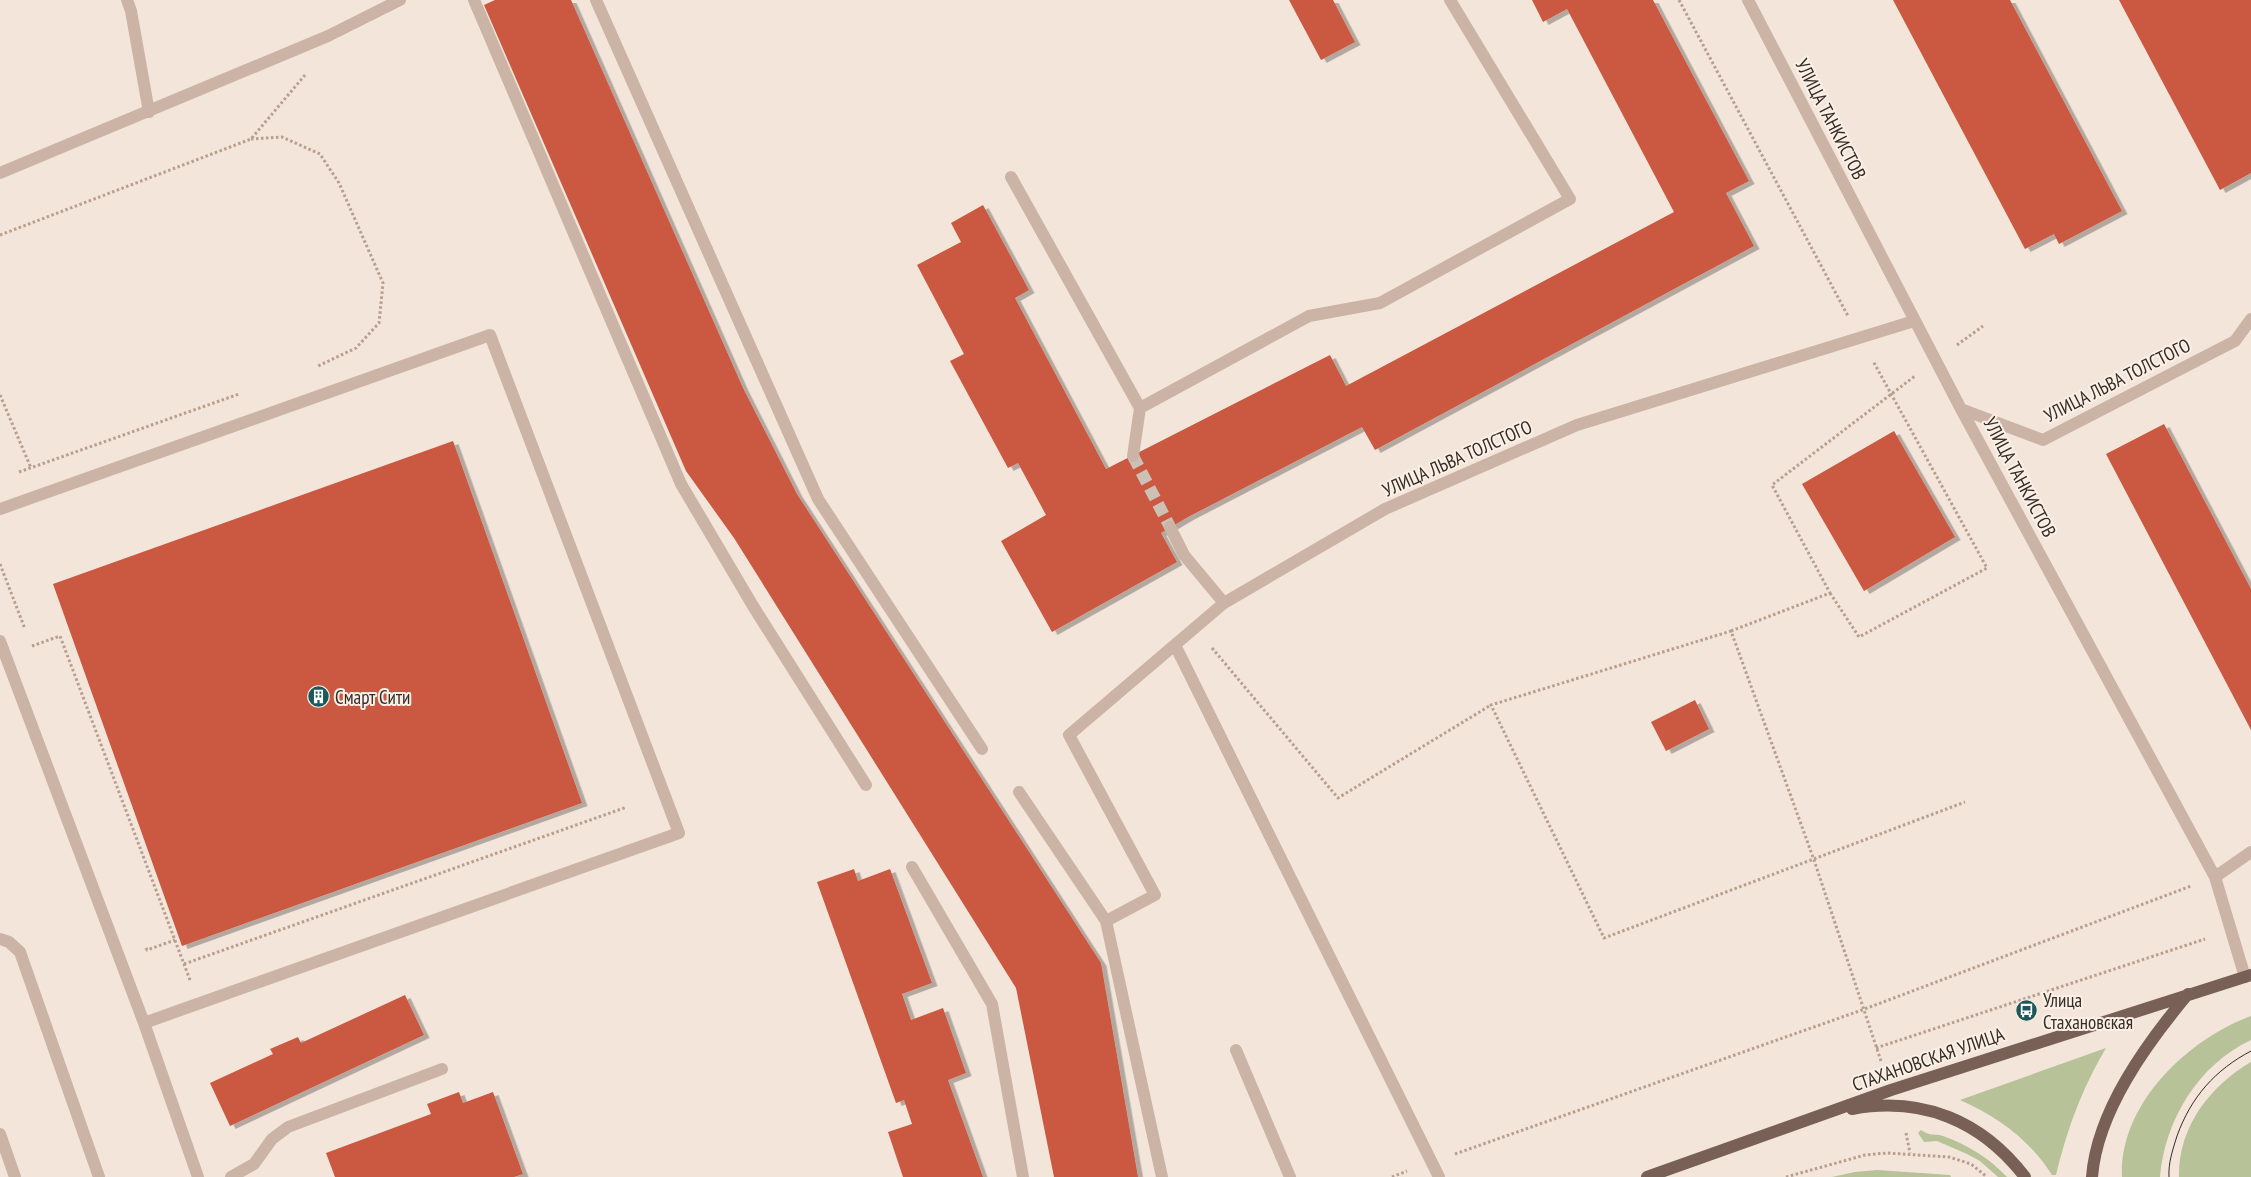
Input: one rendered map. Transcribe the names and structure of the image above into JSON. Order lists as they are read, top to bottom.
{
  "streets": {
    "main road": ["СТАХАНОВСКАЯ УЛИЦА"],
    "street": ["УЛИЦА ТАНКИСТОВ", "УЛИЦА ЛЬВА ТОЛСТОГО"]
  },
  "crossings": [
    ["УЛИЦА ТАНКИСТОВ", "УЛИЦА ЛЬВА ТОЛСТОГО"],
    ["УЛИЦА ТАНКИСТОВ", "СТАХАНОВСКАЯ УЛИЦА"]
  ],
  "places": {
    "building": ["Смарт Сити"],
    "bus stop": ["Улица Стахановская"]
  }
}
